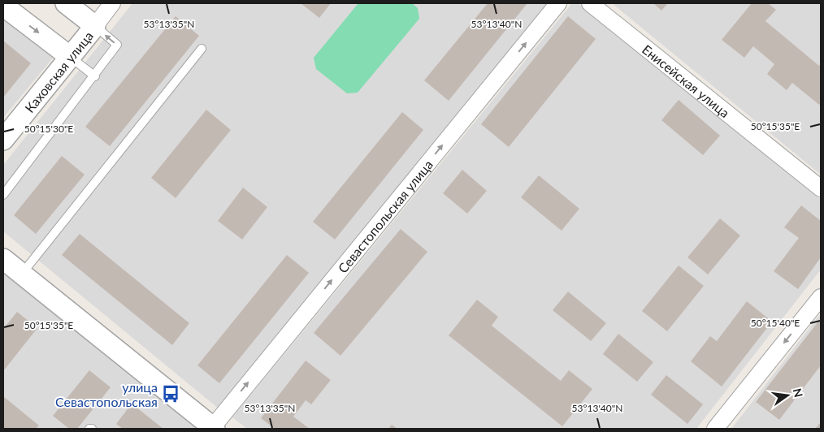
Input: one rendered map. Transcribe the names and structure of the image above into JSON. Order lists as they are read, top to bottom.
{
  "streets": {
    "street": ["Каховская улица", "Енисейская улица", "Севастопольская улица"]
  },
  "one_way": ["Севастопольская улица"],
  "places": {
    "bus stop": ["улица Севастопольская"]
  },
  "north": "right",
  "coordinates": [
    "53°13'35\"N",
    "53°13'40\"N",
    "50°15'35\"E",
    "50°15'30\"E",
    "50°15'40\"E"
  ]
}
